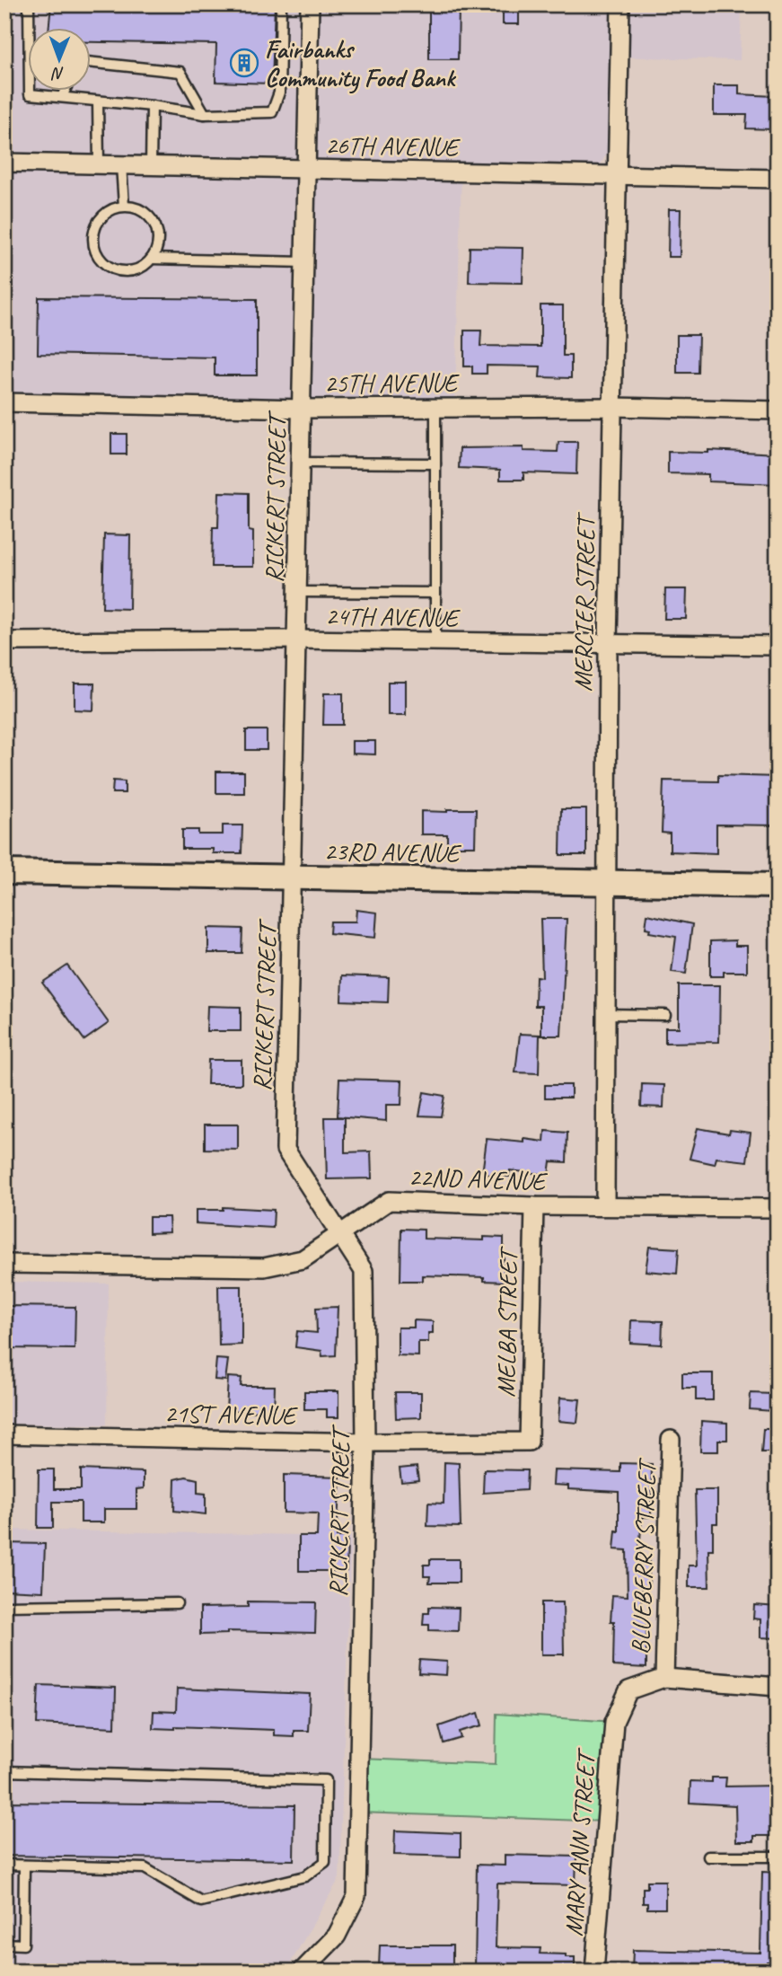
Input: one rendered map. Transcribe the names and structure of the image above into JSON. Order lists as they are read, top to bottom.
{
  "streets": {
    "street": [
      "26TH AVENUE",
      "25TH AVENUE",
      "RICKERT STREET",
      "MERCIER STREET",
      "24TH AVENUE",
      "23RD AVENUE",
      "22ND AVENUE",
      "MELBA STREET",
      "21ST AVENUE",
      "BLUEBERRY STREET",
      "MARY ANN STREET"
    ]
  },
  "crossings": [
    ["26TH AVENUE", "RICKERT STREET"],
    ["26TH AVENUE", "MERCIER STREET"],
    ["25TH AVENUE", "RICKERT STREET"],
    ["25TH AVENUE", "MERCIER STREET"],
    ["RICKERT STREET", "24TH AVENUE"],
    ["RICKERT STREET", "23RD AVENUE"],
    ["RICKERT STREET", "22ND AVENUE"],
    ["RICKERT STREET", "21ST AVENUE"],
    ["MERCIER STREET", "24TH AVENUE"],
    ["MERCIER STREET", "23RD AVENUE"],
    ["MERCIER STREET", "22ND AVENUE"],
    ["22ND AVENUE", "MELBA STREET"],
    ["MELBA STREET", "21ST AVENUE"],
    ["BLUEBERRY STREET", "MARY ANN STREET"]
  ],
  "places": {
    "building": ["Fairbanks Community Food Bank"]
  },
  "north": "bottom"
}
